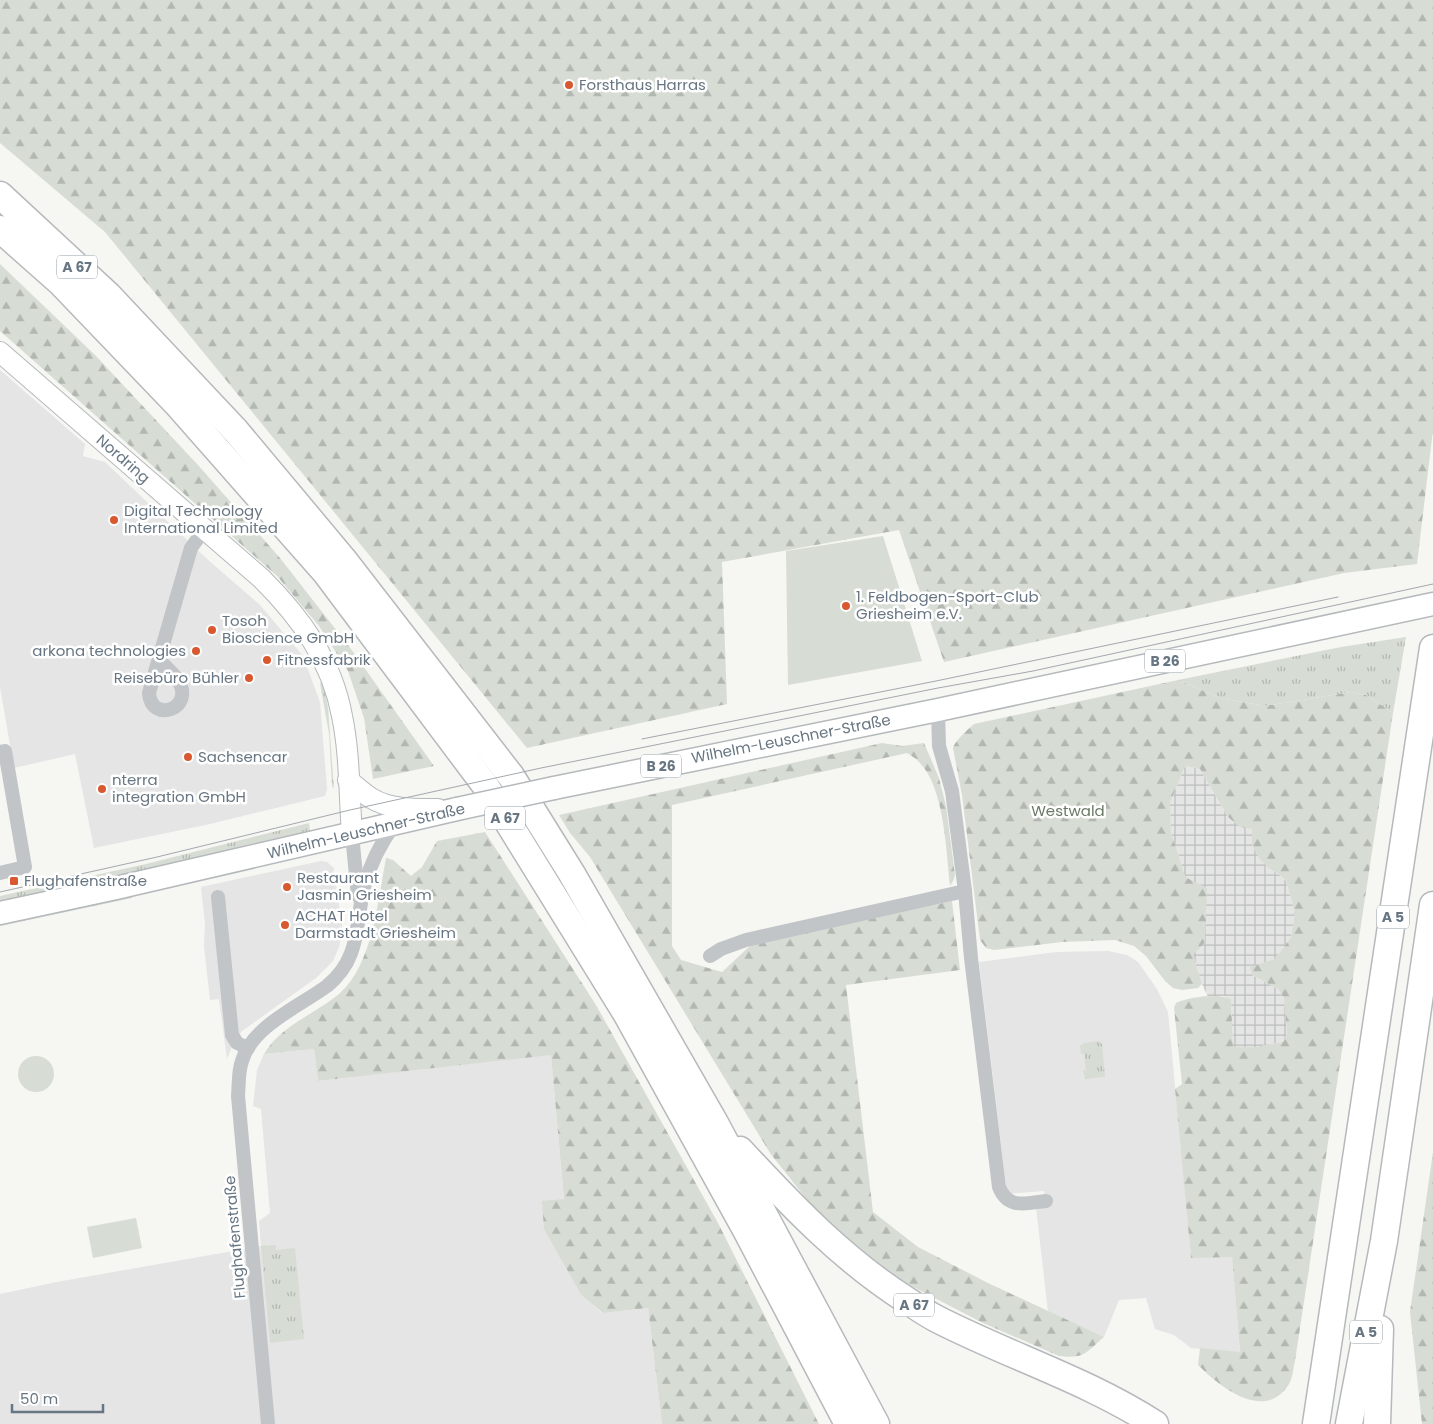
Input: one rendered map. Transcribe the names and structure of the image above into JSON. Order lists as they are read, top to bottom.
{
  "streets": {
    "highway": ["A 67", "A 5"],
    "main road": ["Nordring", "B 26", "Wilhelm-Leuschner-Straße"],
    "street": ["Flughafenstraße"]
  },
  "crossings": [
    ["Nordring", "Wilhelm-Leuschner-Straße"],
    ["Nordring", "Flughafenstraße"],
    ["Wilhelm-Leuschner-Straße", "Flughafenstraße"]
  ],
  "parks": ["Westwald"],
  "places": {
    "other": [
      "Forsthaus Harras",
      "Digital Technology International Limited",
      "1. Feldbogen-Sport-Club Griesheim e.V.",
      "Tosoh Bioscience GmbH",
      "arkona technologies",
      "Fitnessfabrik",
      "Reisebüro Bühler",
      "Sachsencar",
      "nterra integration GmbH",
      "Restaurant Jasmin Griesheim",
      "ACHAT Hotel Darmstadt Griesheim"
    ],
    "transit": ["Flughafenstraße"]
  },
  "scale_bar": "50 m"
}
